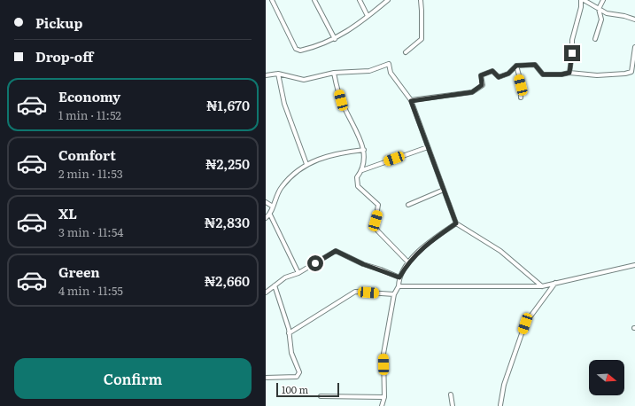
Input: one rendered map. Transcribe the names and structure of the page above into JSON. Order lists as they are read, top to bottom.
{
  "scale_bar": "100 m",
  "north": "right",
  "page": {
    "banner": ["Pickup", "Drop-off"],
    "list": [
      {
        "name": "Economy",
        "note": "1 min · 11:52",
        "value": "₦1,670"
      },
      {
        "name": "Comfort",
        "note": "2 min · 11:53",
        "value": "₦2,250"
      },
      {
        "name": "XL",
        "note": "3 min · 11:54",
        "value": "₦2,830"
      },
      {
        "name": "Green",
        "note": "4 min · 11:55",
        "value": "₦2,660"
      }
    ],
    "buttons": "Confirm",
    "scale": "100 m"
  }
}
